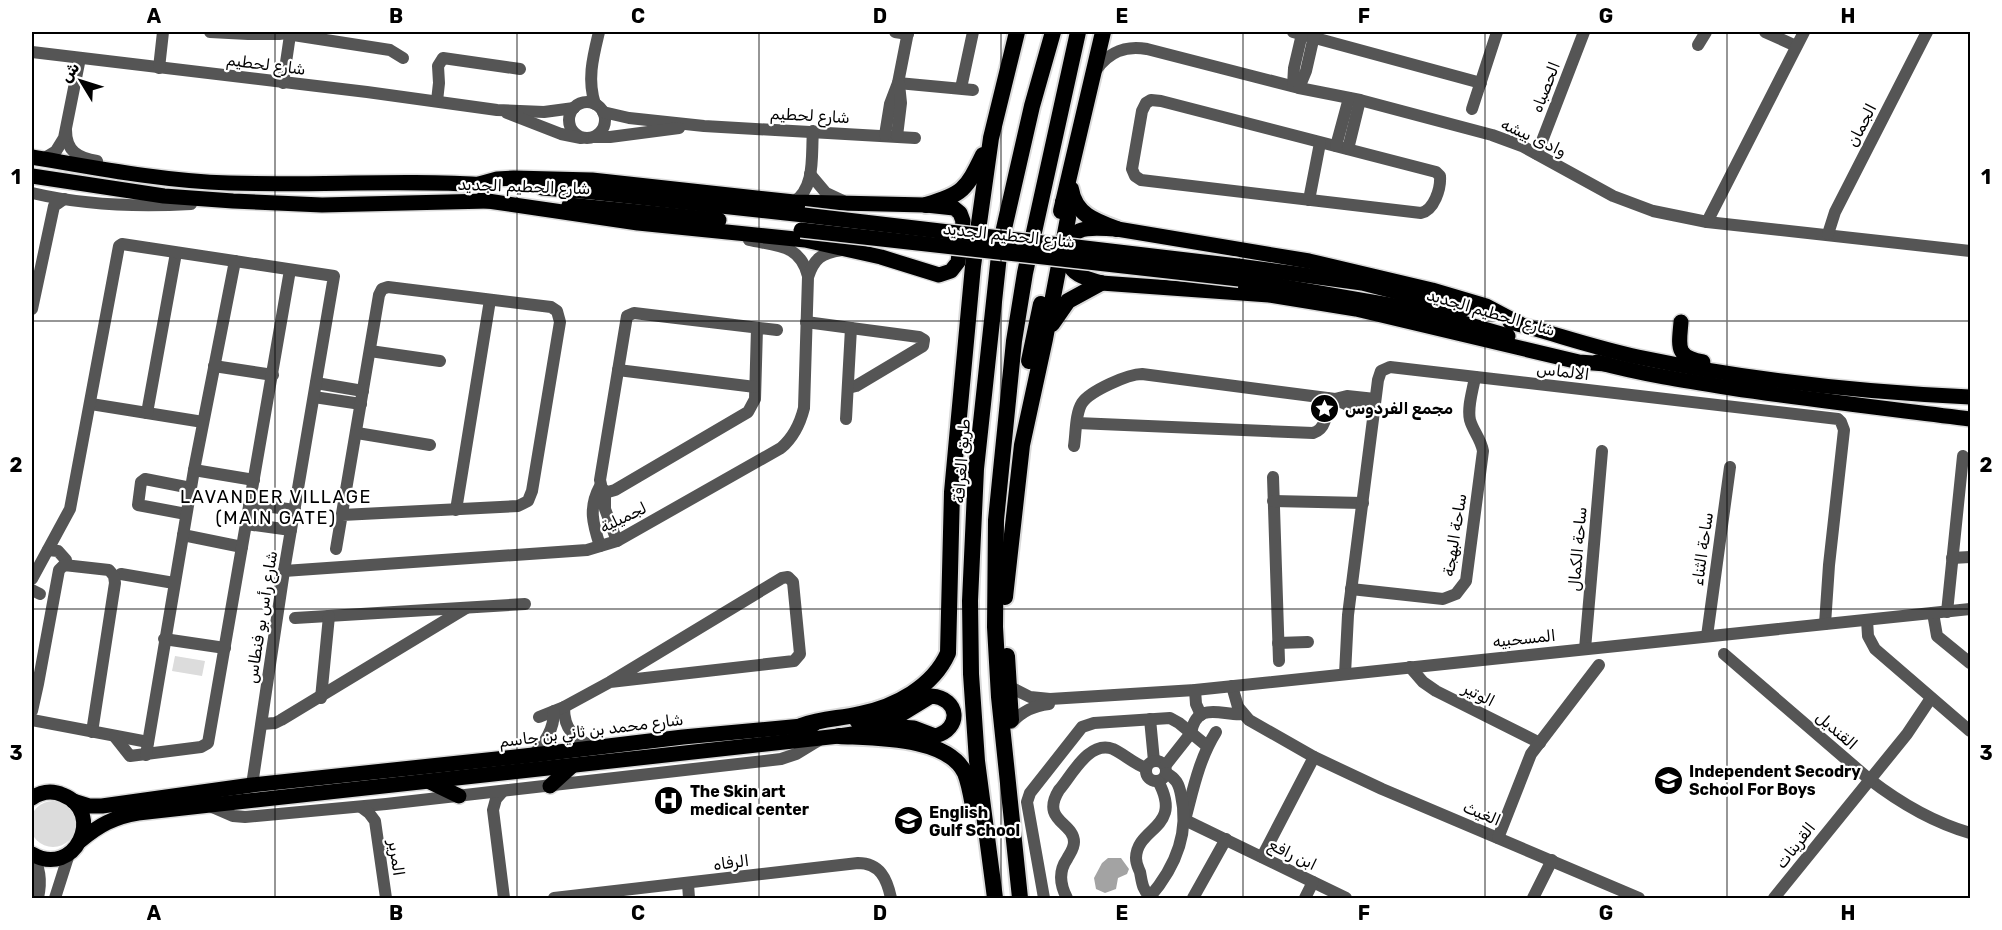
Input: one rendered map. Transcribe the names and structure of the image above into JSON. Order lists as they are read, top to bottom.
{
  "streets": {
    "highway": ["طريق الغرافة"],
    "main road": ["شارع الحطيم الجديد", "شارع محمد بن ثاني بن جاسم"],
    "street": [
      "شارع لحطيم",
      "الحصباه",
      "الجمان",
      "وادى بيشه",
      "الالماس",
      "لجميلية",
      "ساحة البهجة",
      "ساحة الكمال",
      "ساحة الثناء",
      "شارع رأس بو فنطاس",
      "المسحبيه",
      "الوتير",
      "القنديل",
      "الغيث",
      "القرينات",
      "ابن رافع",
      "المرير",
      "الرفاه"
    ]
  },
  "crossings": [
    ["الحصباه", "وادى بيشه"],
    ["الجمان", "وادى بيشه"],
    ["الالماس", "ساحة البهجة"],
    ["الالماس", "المسحبيه"],
    ["لجميلية", "شارع رأس بو فنطاس"],
    ["ساحة الكمال", "المسحبيه"],
    ["ساحة الثناء", "المسحبيه"],
    ["شارع رأس بو فنطاس", "شارع محمد بن ثاني بن جاسم"],
    ["المسحبيه", "الوتير"],
    ["شارع محمد بن ثاني بن جاسم", "المرير"],
    ["القنديل", "القرينات"]
  ],
  "districts": ["LAVANDER VILLAGE (MAIN GATE)"],
  "places": {
    "place": ["مجمع الفردوس"],
    "school or university": ["Independent Secodry School For Boys", "English Gulf School"],
    "hospital": ["The Skin art medical center"]
  },
  "north": "top left",
  "grid": {
    "columns": [
      "A",
      "B",
      "C",
      "D",
      "E",
      "F",
      "G",
      "H"
    ],
    "rows": ["1", "2", "3"]
  }
}
